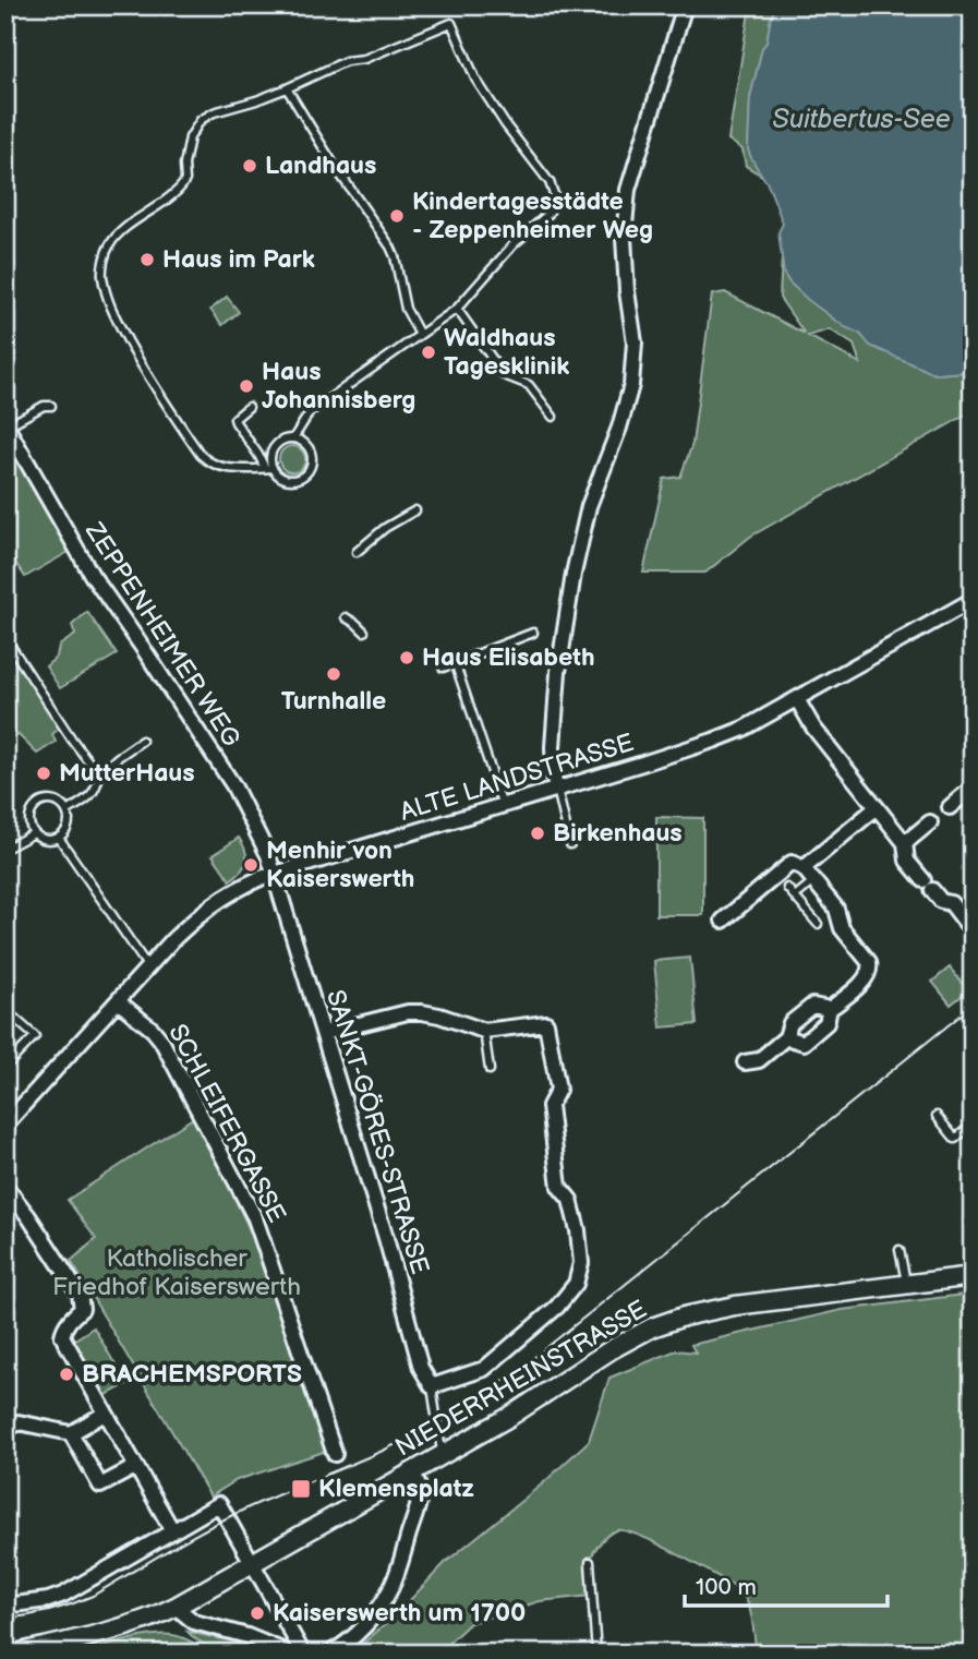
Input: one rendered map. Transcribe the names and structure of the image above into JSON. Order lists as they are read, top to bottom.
{
  "streets": {
    "main road": ["NIEDERRHEINSTRASSE"],
    "street": [
      "ZEPPENHEIMER WEG",
      "ALTE LANDSTRASSE",
      "SCHLEIFERGASSE",
      "SANKT-GÖRES-STRASSE"
    ]
  },
  "crossings": [
    ["ZEPPENHEIMER WEG", "ALTE LANDSTRASSE"],
    ["ZEPPENHEIMER WEG", "SANKT-GÖRES-STRASSE"],
    ["ALTE LANDSTRASSE", "SCHLEIFERGASSE"],
    ["ALTE LANDSTRASSE", "SANKT-GÖRES-STRASSE"]
  ],
  "water": ["Suitbertus-See"],
  "parks": ["Katholischer Friedhof Kaiserswerth"],
  "places": {
    "other": [
      "Landhaus",
      "Kindertagesstädte - Zeppenheimer Weg",
      "Haus im Park",
      "Waldhaus Tagesklinik",
      "Haus Johannisberg",
      "Haus Elisabeth",
      "Turnhalle",
      "MutterHaus",
      "Birkenhaus",
      "Menhir von Kaiserswerth",
      "BRACHEMSPORTS",
      "Kaiserswerth um 1700"
    ],
    "transit": ["Klemensplatz"]
  },
  "scale_bar": "100 m"
}
